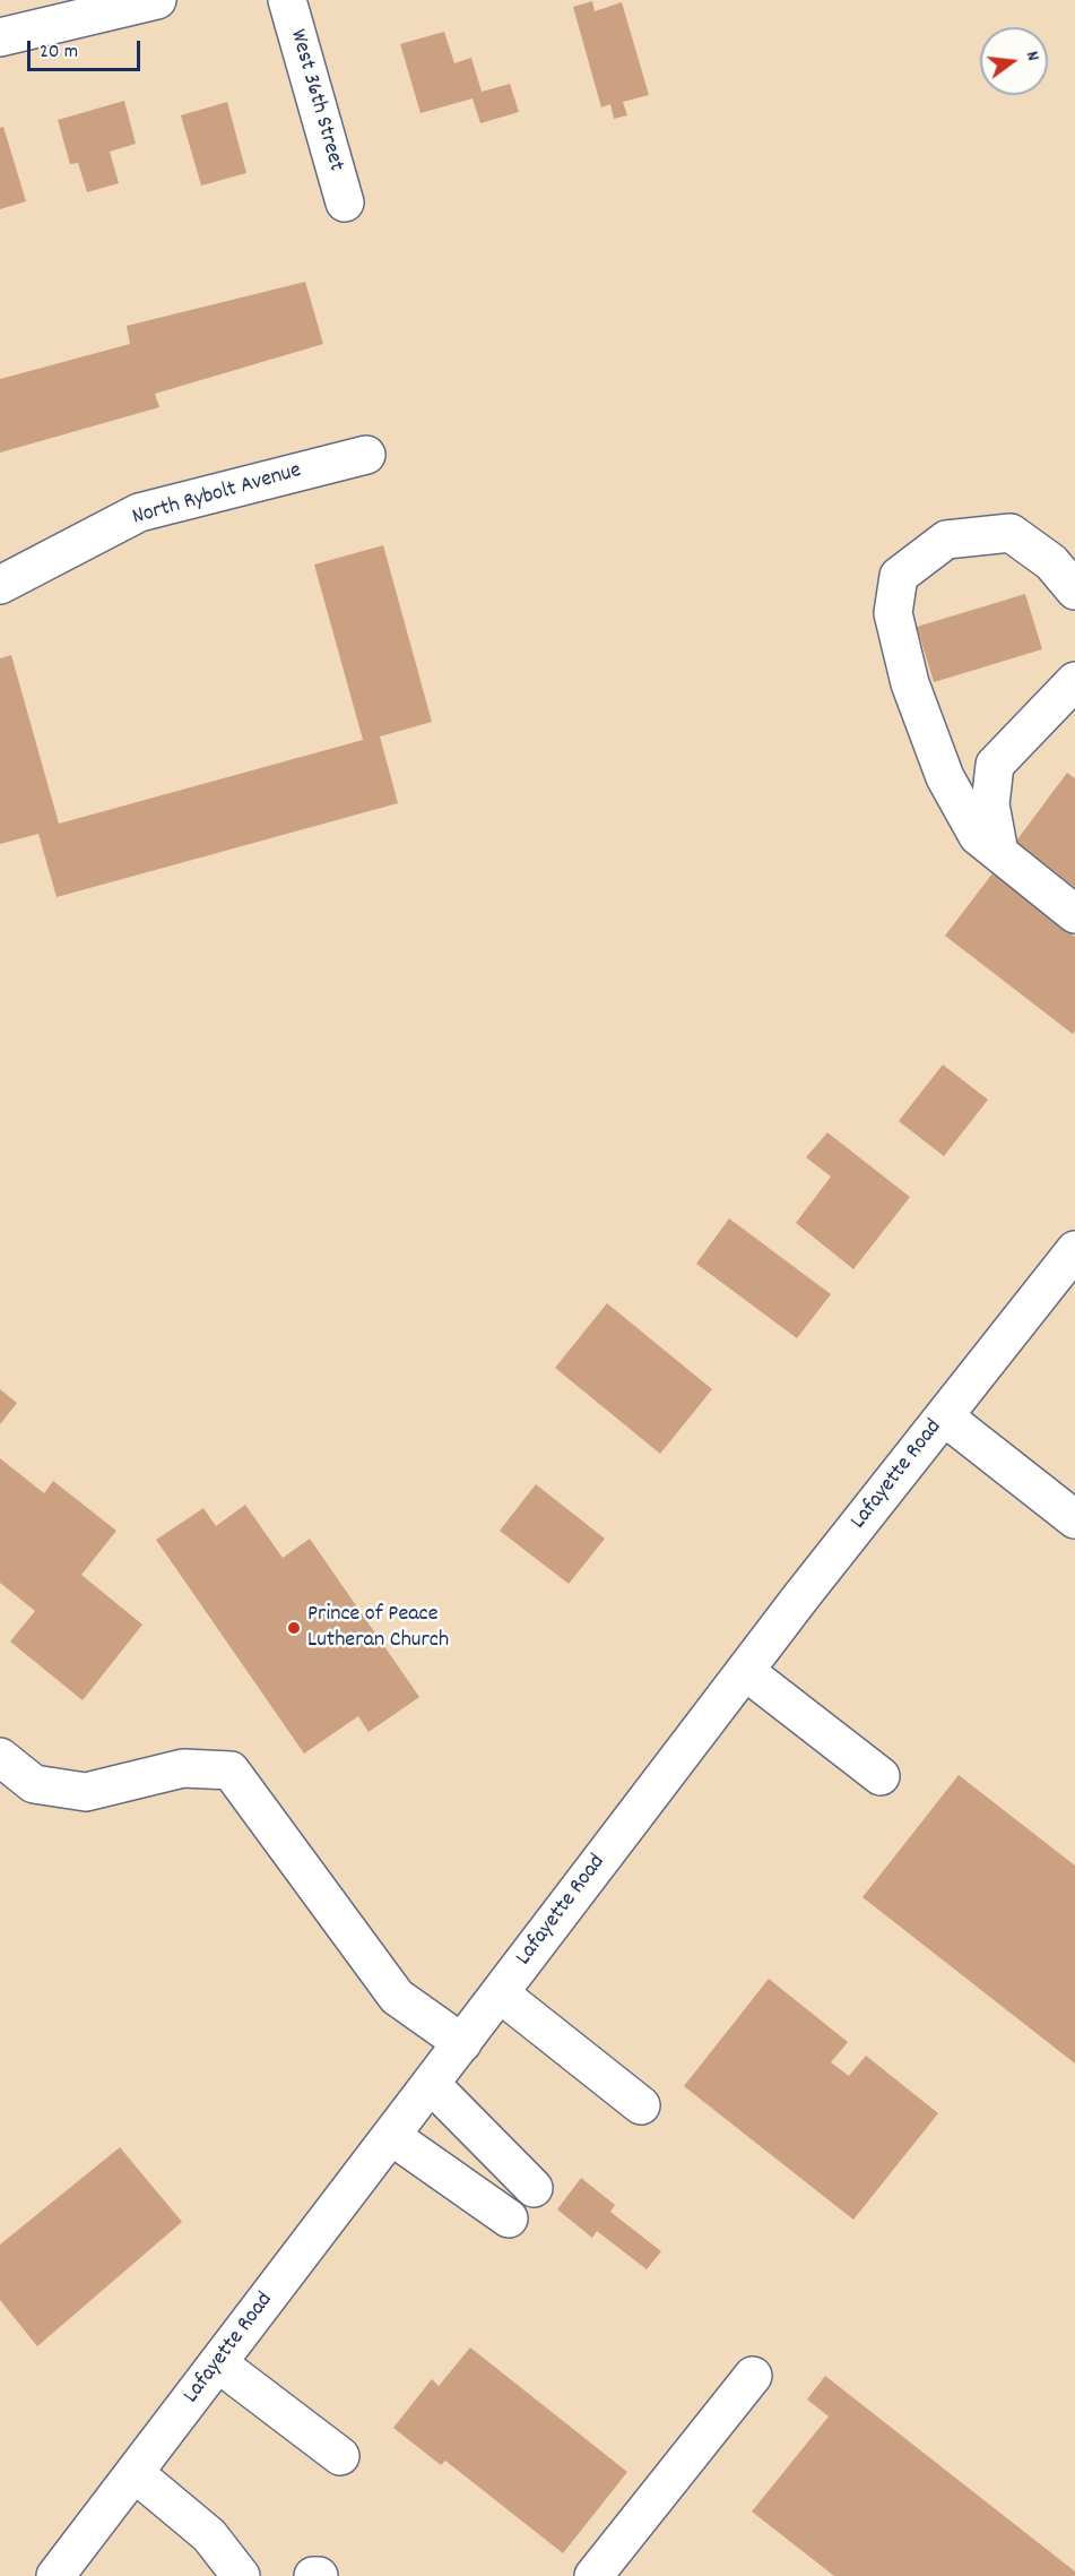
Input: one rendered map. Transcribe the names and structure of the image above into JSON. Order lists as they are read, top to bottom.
{
  "streets": {
    "main road": ["West 36th Street", "North Rybolt Avenue", "Lafayette Road"]
  },
  "places": ["Prince of Peace Lutheran Church"],
  "scale_bar": "20 m",
  "north": "right"
}
